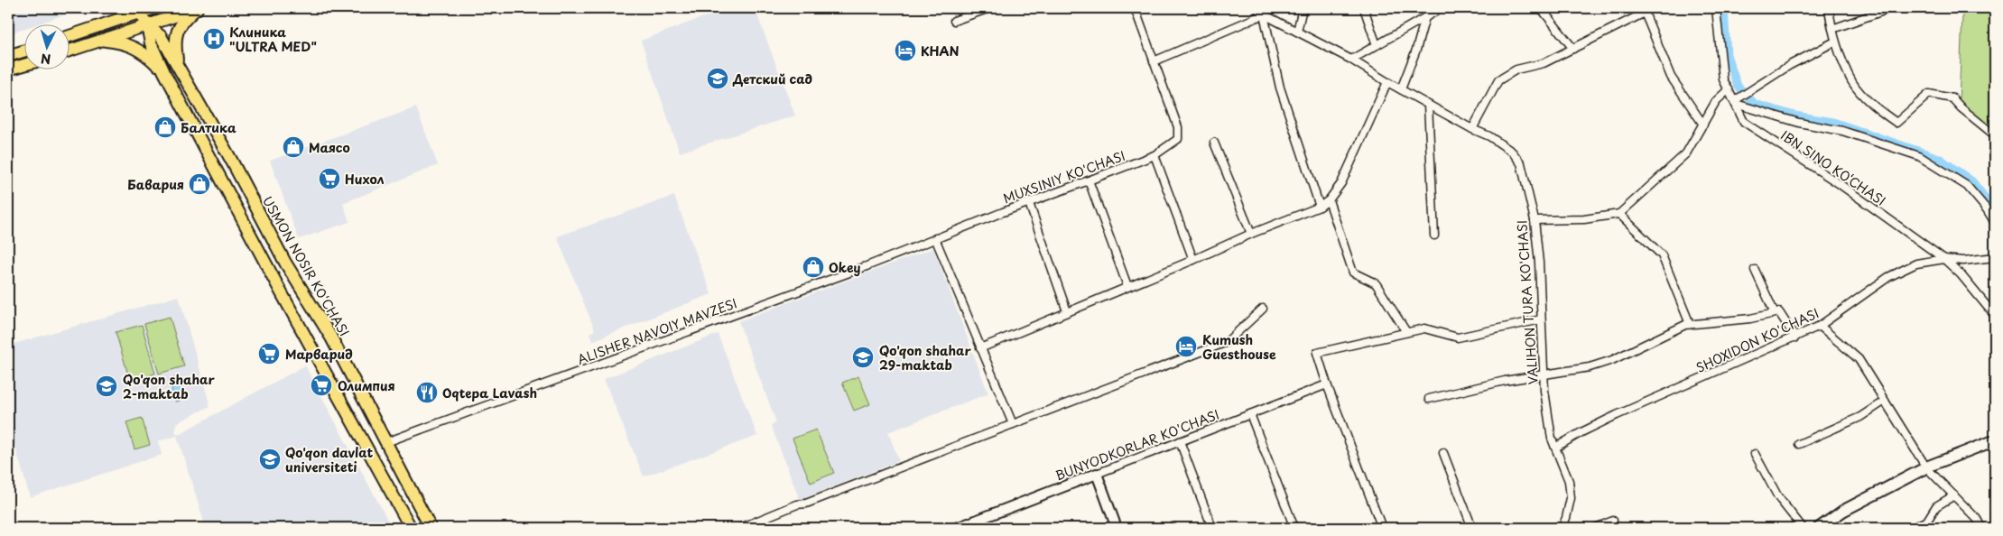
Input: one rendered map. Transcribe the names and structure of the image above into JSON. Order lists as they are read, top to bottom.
{
  "streets": {
    "main road": ["USMON NOSIR KO'CHASI"],
    "street": [
      "IBN SINO KO‘CHASI",
      "MUXSINIY KO'CHASI",
      "VALIHON TURA KO'CHASI",
      "ALISHER NAVOIY MAVZESI",
      "SHOXIDON KO'CHASI",
      "BUNYODKORLAR KO'CHASI"
    ]
  },
  "crossings": [
    ["IBN SINO KO‘CHASI", "SHOXIDON KO'CHASI"],
    ["MUXSINIY KO'CHASI", "ALISHER NAVOIY MAVZESI"],
    ["USMON NOSIR KO'CHASI", "ALISHER NAVOIY MAVZESI"],
    ["VALIHON TURA KO'CHASI", "SHOXIDON KO'CHASI"]
  ],
  "places": {
    "hospital": ["Клиника \"ULTRA MED\""],
    "hotel": ["KHAN", "Kumush Guesthouse"],
    "school or university": [
      "Детский сад",
      "Qo'qon shahar 29-maktab",
      "Qo'qon shahar 2-maktab",
      "Qo'qon davlat universiteti"
    ],
    "shop": [
      "Балтика",
      "Маясо",
      "Бавария",
      "Okey"
    ],
    "supermarket": ["Нихол", "Марварид", "Олимпия"],
    "restaurant": ["Oqtepa Lavash"]
  },
  "north": "bottom"
}
